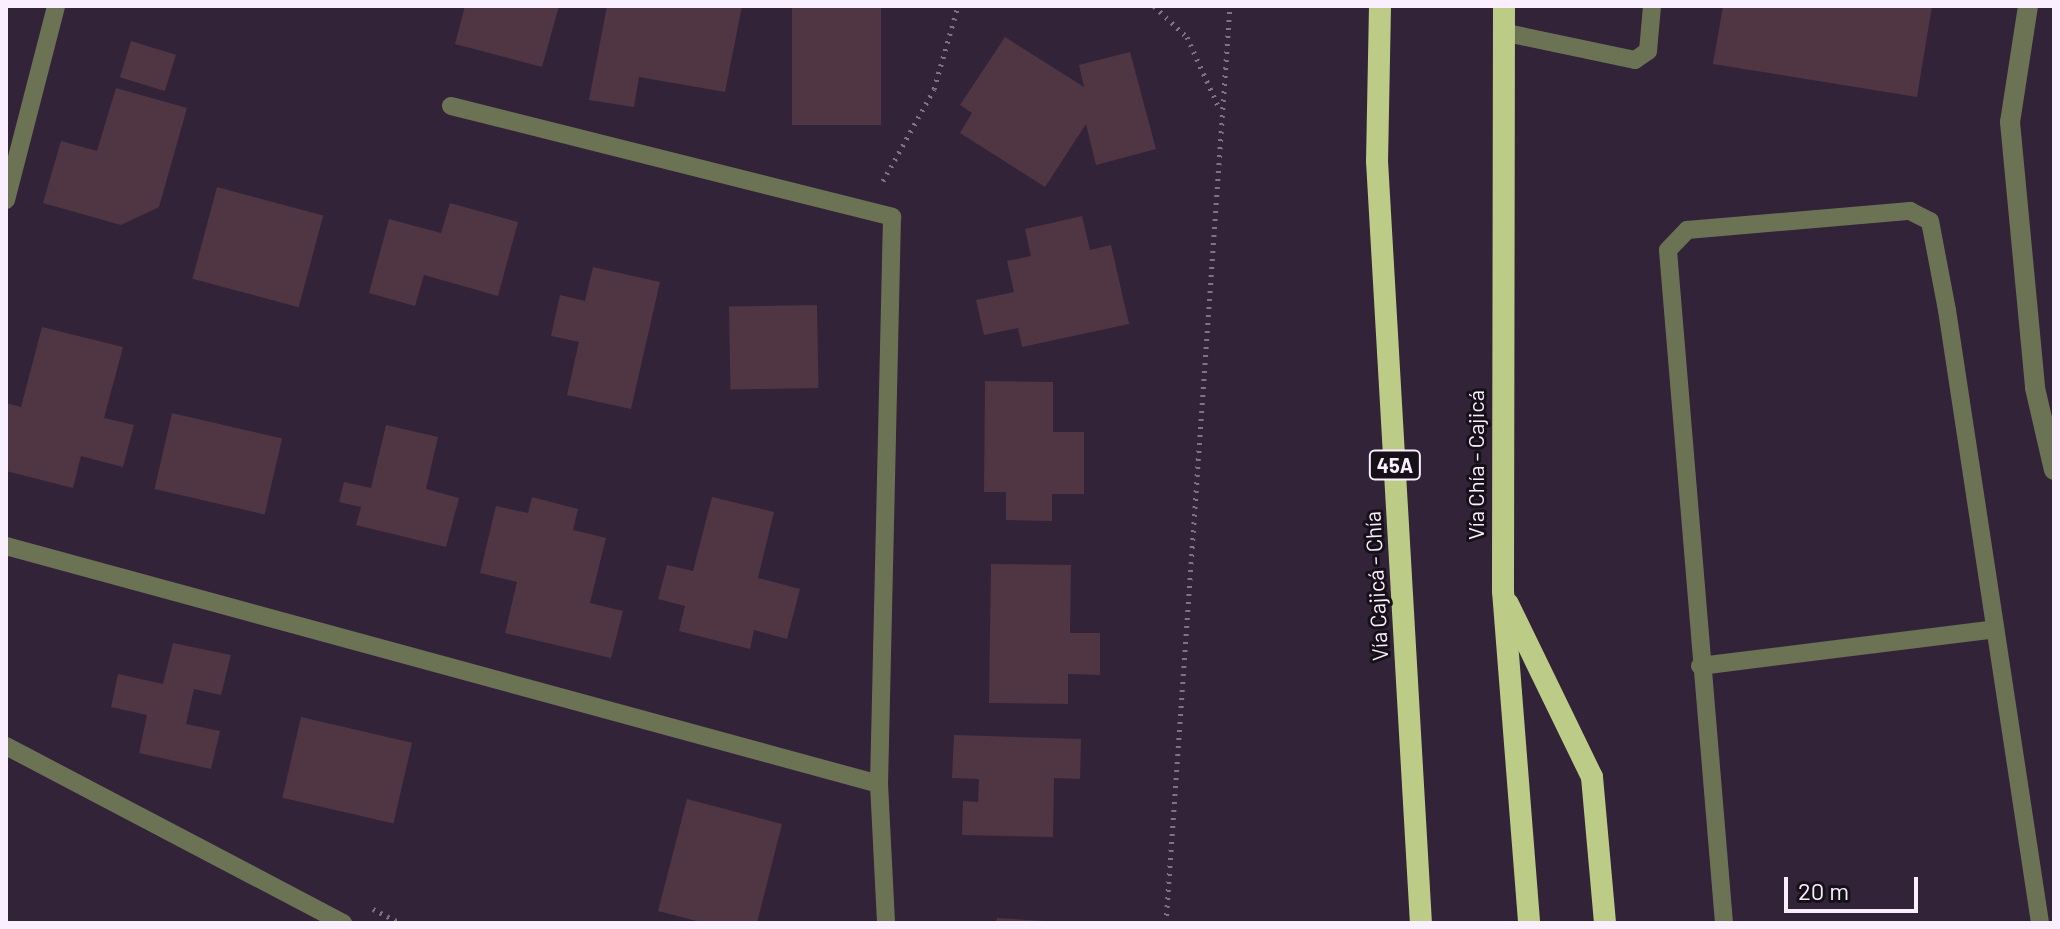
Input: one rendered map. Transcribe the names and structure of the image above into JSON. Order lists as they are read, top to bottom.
{
  "streets": {
    "highway": ["45A", "Vía Chía - Cajicá", "Vía Cajicá - Chía"]
  },
  "scale_bar": "20 m"
}
